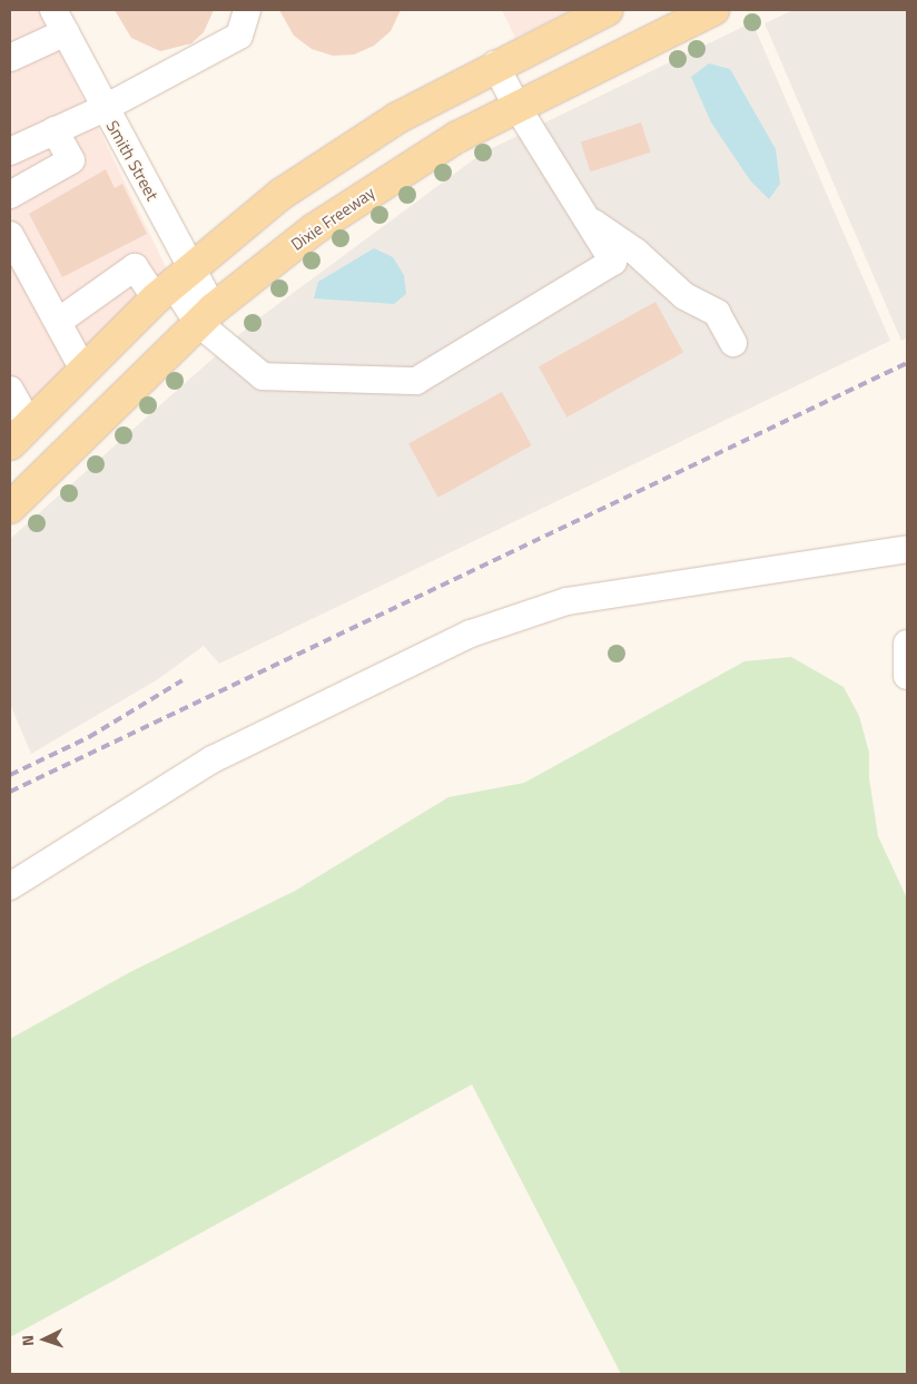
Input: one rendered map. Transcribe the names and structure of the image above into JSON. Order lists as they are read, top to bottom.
{
  "streets": {
    "main road": ["Dixie Freeway"],
    "street": ["Smith Street"]
  },
  "crossings": [
    ["Smith Street", "Dixie Freeway"]
  ],
  "north": "left"
}
